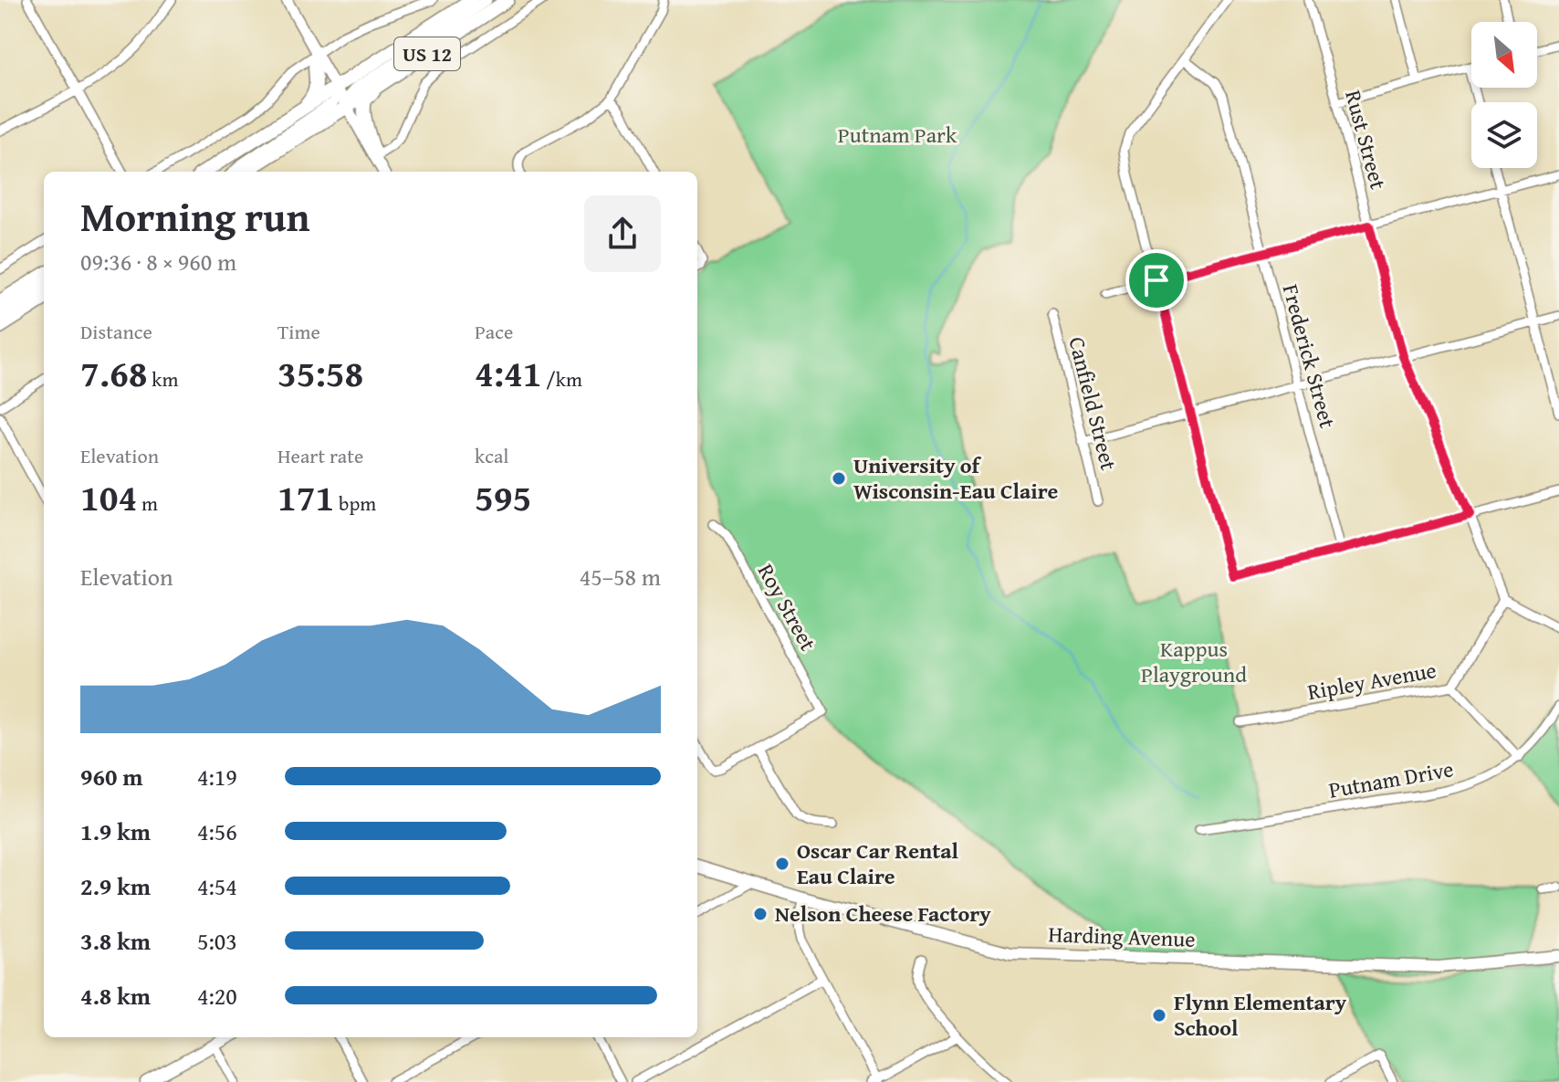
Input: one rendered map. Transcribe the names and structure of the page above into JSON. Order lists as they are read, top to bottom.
{
  "streets": {
    "main road": ["US 12", "Harding Avenue"],
    "street": [
      "Rust Street",
      "Frederick Street",
      "Canfield Street",
      "Roy Street",
      "Ripley Avenue",
      "Putnam Drive"
    ]
  },
  "crossings": [
    ["Rust Street", "Ripley Avenue"]
  ],
  "parks": ["Putnam Park", "Kappus Playground"],
  "places": [
    "University of Wisconsin-Eau Claire",
    "Oscar Car Rental Eau Claire",
    "Nelson Cheese Factory",
    "Flynn Elementary School"
  ],
  "north": "bottom right",
  "page": {
    "heading": ["Morning run", "09:36 · 8 × 960 m"],
    "stats": [
      ["Distance", "7.68 km"],
      ["Time", "35:58"],
      ["Pace", "4:41 /km"],
      ["Elevation", "104 m"],
      ["Heart rate", "171 bpm"],
      ["kcal", "595"]
    ],
    "chart": ["Elevation", "45–58 m"],
    "list": [
      {
        "name": "960 m",
        "note": "4:19"
      },
      {
        "name": "1.9 km",
        "note": "4:56"
      },
      {
        "name": "2.9 km",
        "note": "4:54"
      },
      {
        "name": "3.8 km",
        "note": "5:03"
      },
      {
        "name": "4.8 km",
        "note": "4:20"
      }
    ]
  }
}
